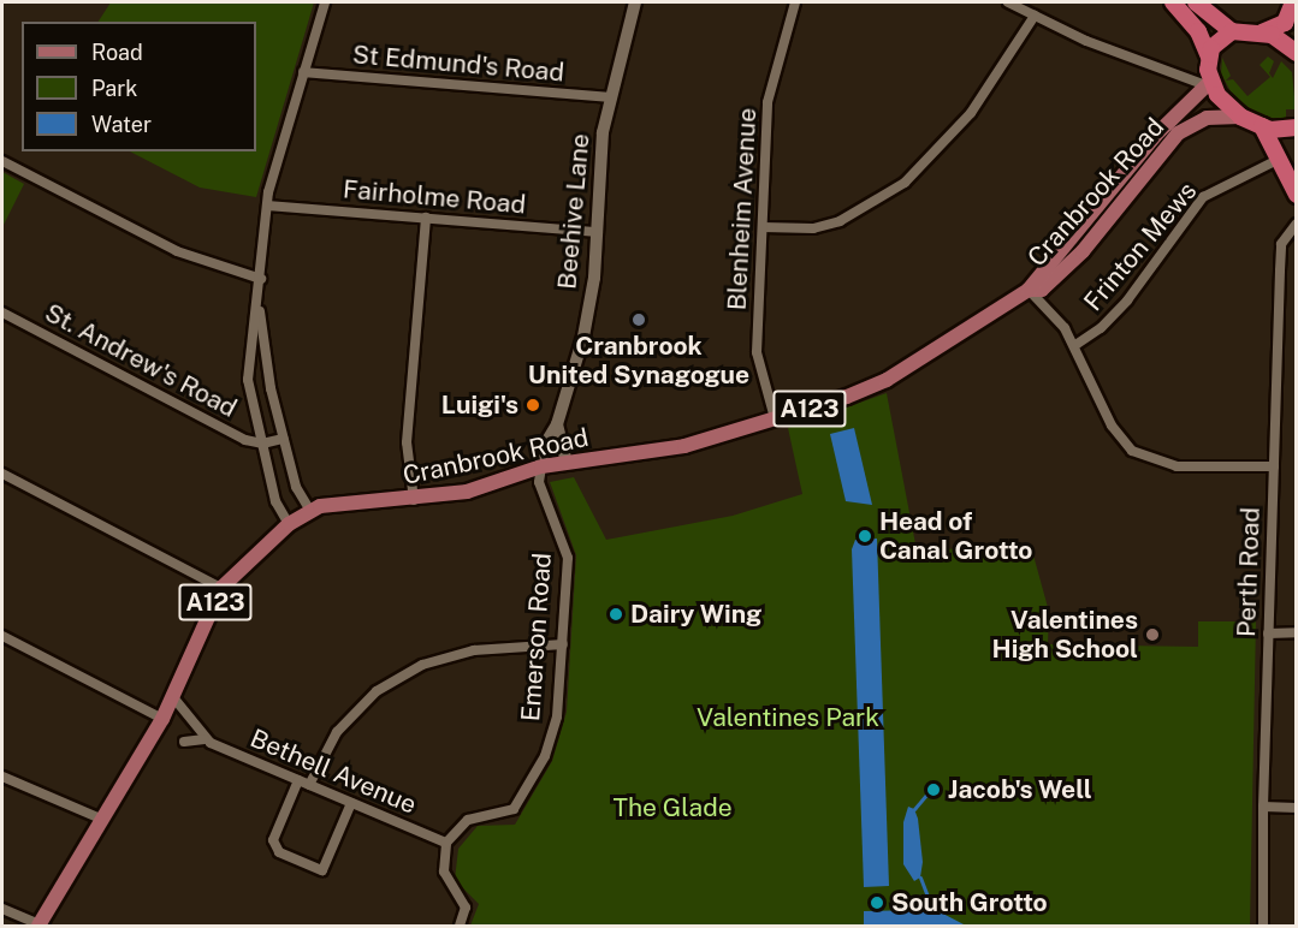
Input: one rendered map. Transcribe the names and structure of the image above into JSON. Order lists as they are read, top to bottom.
{
  "streets": {
    "main road": ["Cranbrook Road", "Beehive Lane", "A123"],
    "street": [
      "St Edmund's Road",
      "Fairholme Road",
      "Blenheim Avenue",
      "Frinton Mews",
      "St. Andrew's Road",
      "Perth Road",
      "Emerson Road",
      "Bethell Avenue"
    ]
  },
  "crossings": [
    ["St Edmund's Road", "Beehive Lane"],
    ["Cranbrook Road", "Blenheim Avenue"],
    ["Cranbrook Road", "Beehive Lane"],
    ["Cranbrook Road", "Emerson Road"],
    ["Fairholme Road", "Beehive Lane"],
    ["Beehive Lane", "Emerson Road"],
    ["Emerson Road", "Bethell Avenue"]
  ],
  "parks": ["Valentines Park", "The Glade"],
  "places": [
    "Cranbrook United Synagogue",
    "Luigi's",
    "Head of Canal Grotto",
    "Dairy Wing",
    "Valentines High School",
    "Jacob's Well",
    "South Grotto"
  ],
  "legend": ["Road", "Park", "Water"]
}
